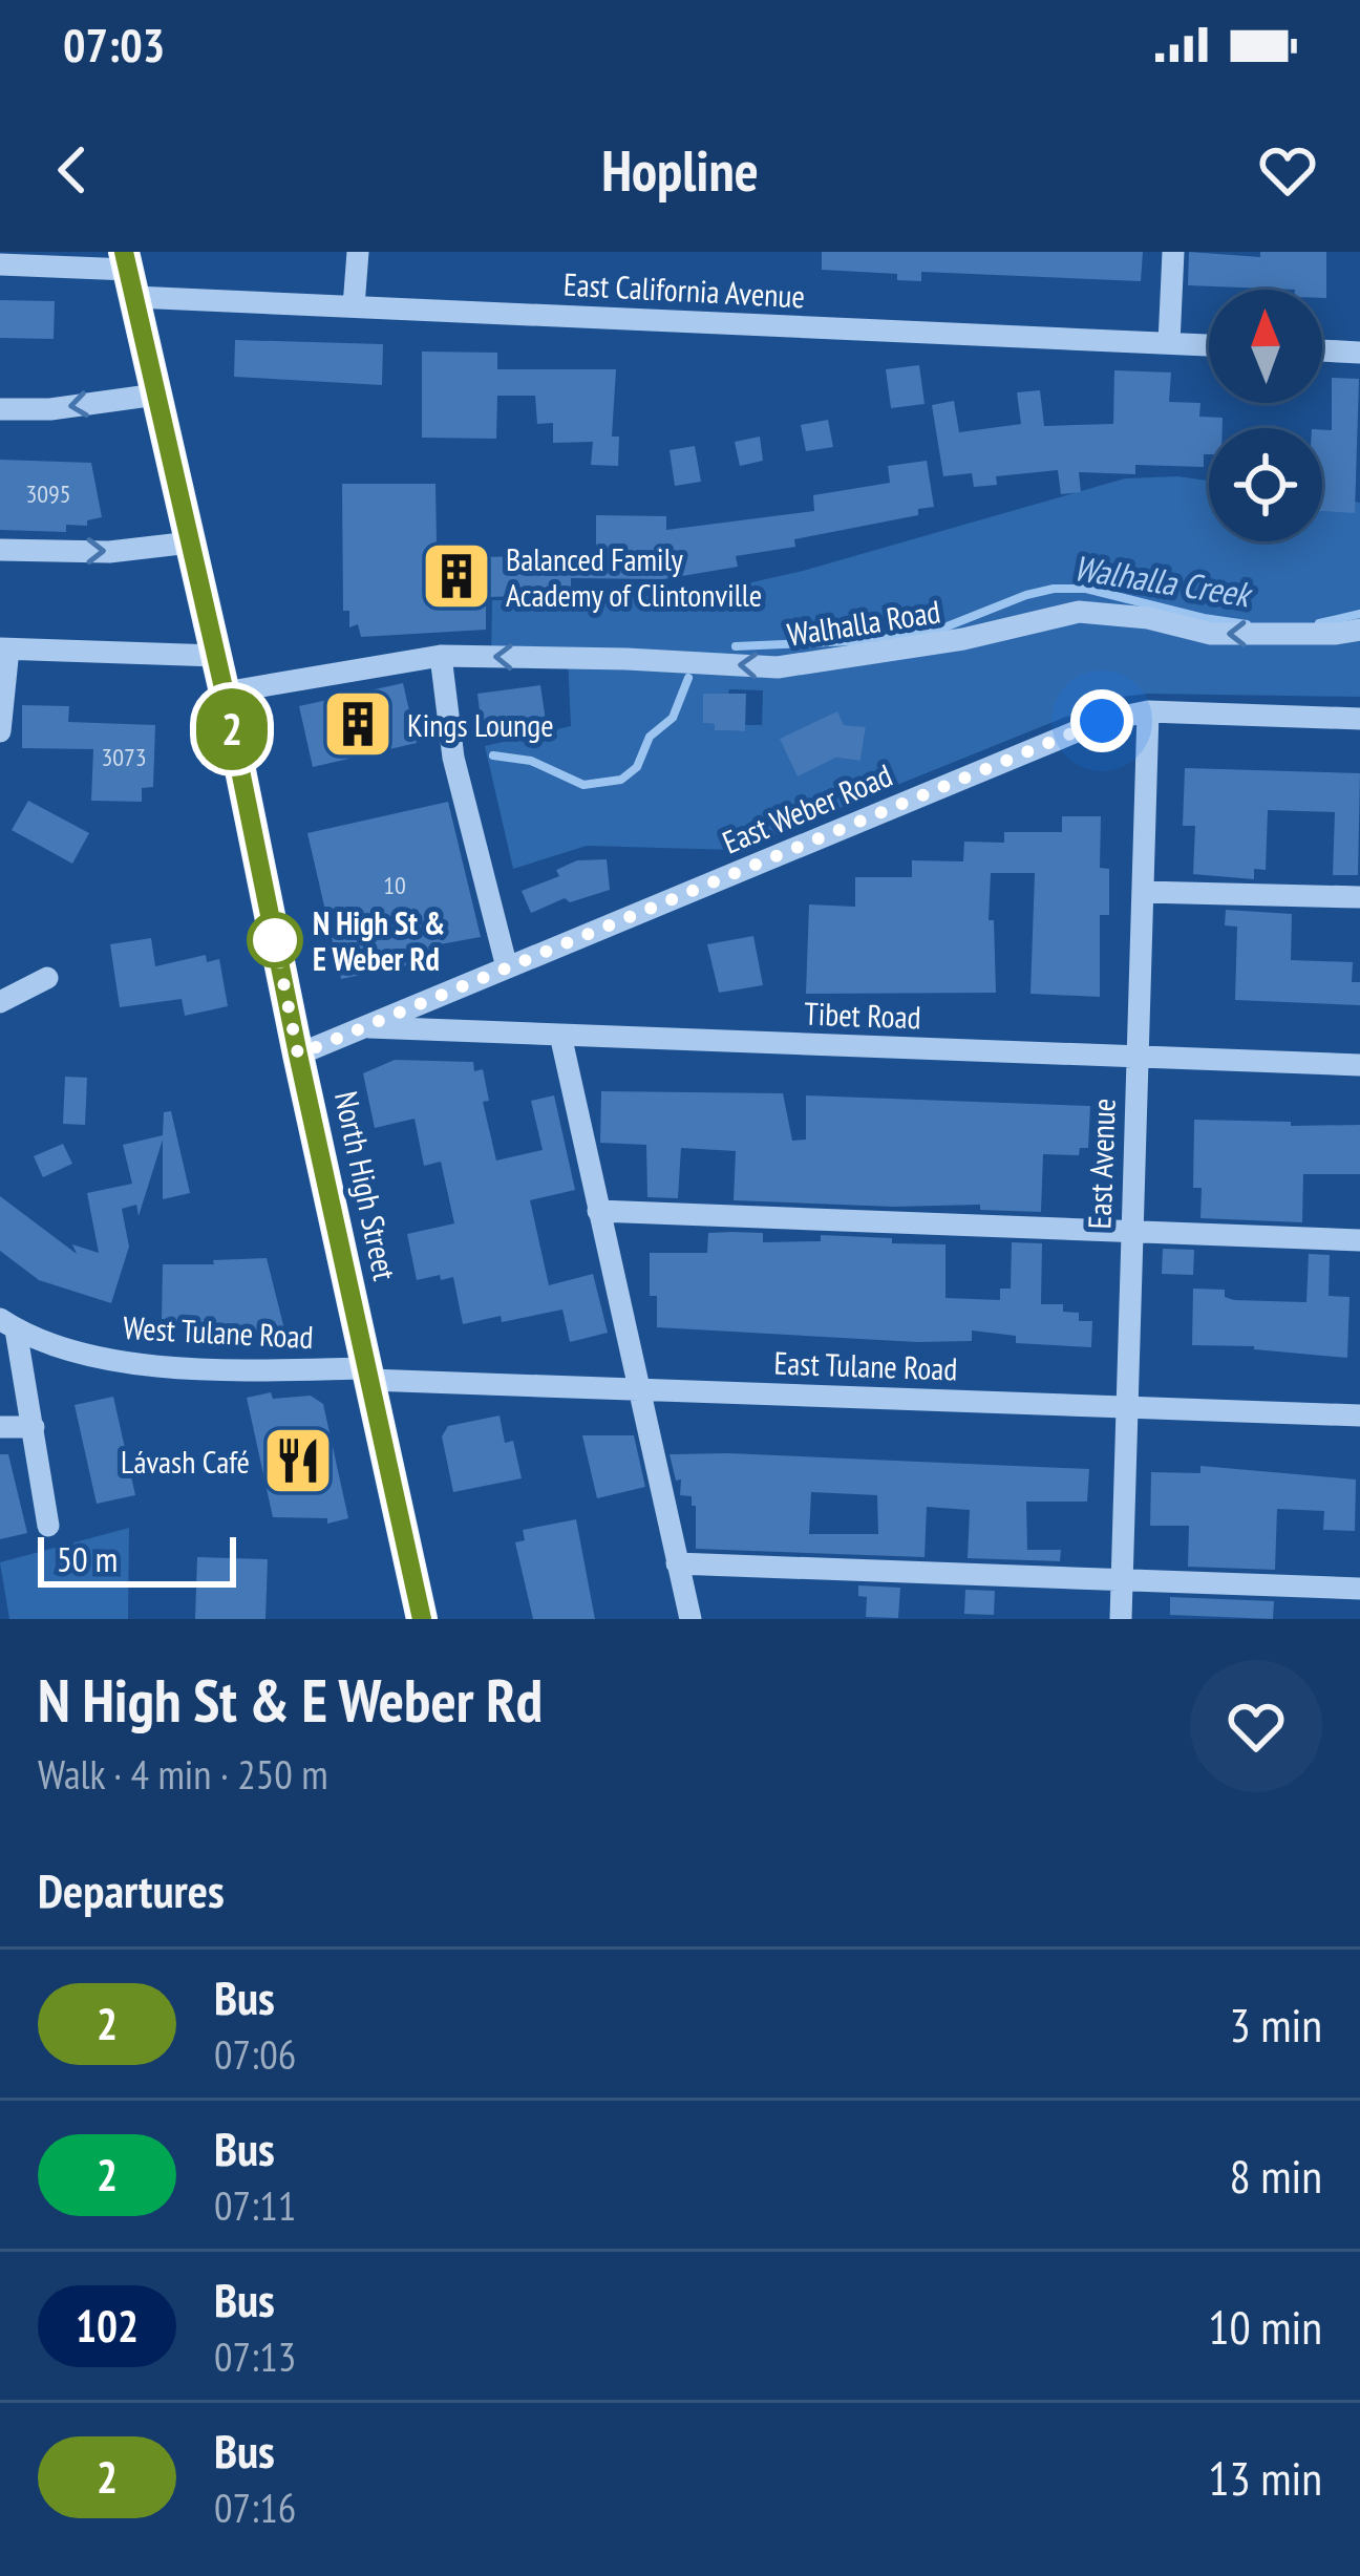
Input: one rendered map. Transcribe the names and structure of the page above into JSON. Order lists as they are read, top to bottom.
{
  "streets": {
    "main road": ["North High Street"],
    "street": [
      "East California Avenue",
      "Walhalla Road",
      "East Weber Road",
      "Tibet Road",
      "East Avenue",
      "West Tulane Road",
      "East Tulane Road"
    ]
  },
  "crossings": [
    ["East California Avenue", "North High Street"],
    ["Walhalla Road", "North High Street"],
    ["East Weber Road", "Tibet Road"],
    ["East Weber Road", "East Avenue"],
    ["East Weber Road", "North High Street"],
    ["Tibet Road", "East Avenue"],
    ["East Avenue", "East Tulane Road"],
    ["North High Street", "West Tulane Road"],
    ["North High Street", "East Tulane Road"],
    ["West Tulane Road", "East Tulane Road"]
  ],
  "one_way": ["Walhalla Road"],
  "water": ["Walhalla Creek"],
  "places": {
    "building": ["Balanced Family Academy of Clintonville", "Kings Lounge"],
    "other": ["N High St & E Weber Rd"],
    "restaurant": ["Lávash Café"]
  },
  "lines": ["bus line 2"],
  "house_numbers": ["3095", "3073", "10"],
  "scale_bar": "50 m",
  "north": "top",
  "page": {
    "status": "07:03",
    "header": "Hopline",
    "on_map": "2",
    "scale": "50 m",
    "heading": [
      ["N High St & E Weber Rd", "Walk · 4 min · 250 m"],
      "Departures"
    ],
    "list": [
      {
        "mark": "2",
        "name": "Bus",
        "note": "07:06",
        "value": "3 min"
      },
      {
        "mark": "2",
        "name": "Bus",
        "note": "07:11",
        "value": "8 min"
      },
      {
        "mark": "102",
        "name": "Bus",
        "note": "07:13",
        "value": "10 min"
      },
      {
        "mark": "2",
        "name": "Bus",
        "note": "07:16",
        "value": "13 min"
      }
    ]
  }
}
